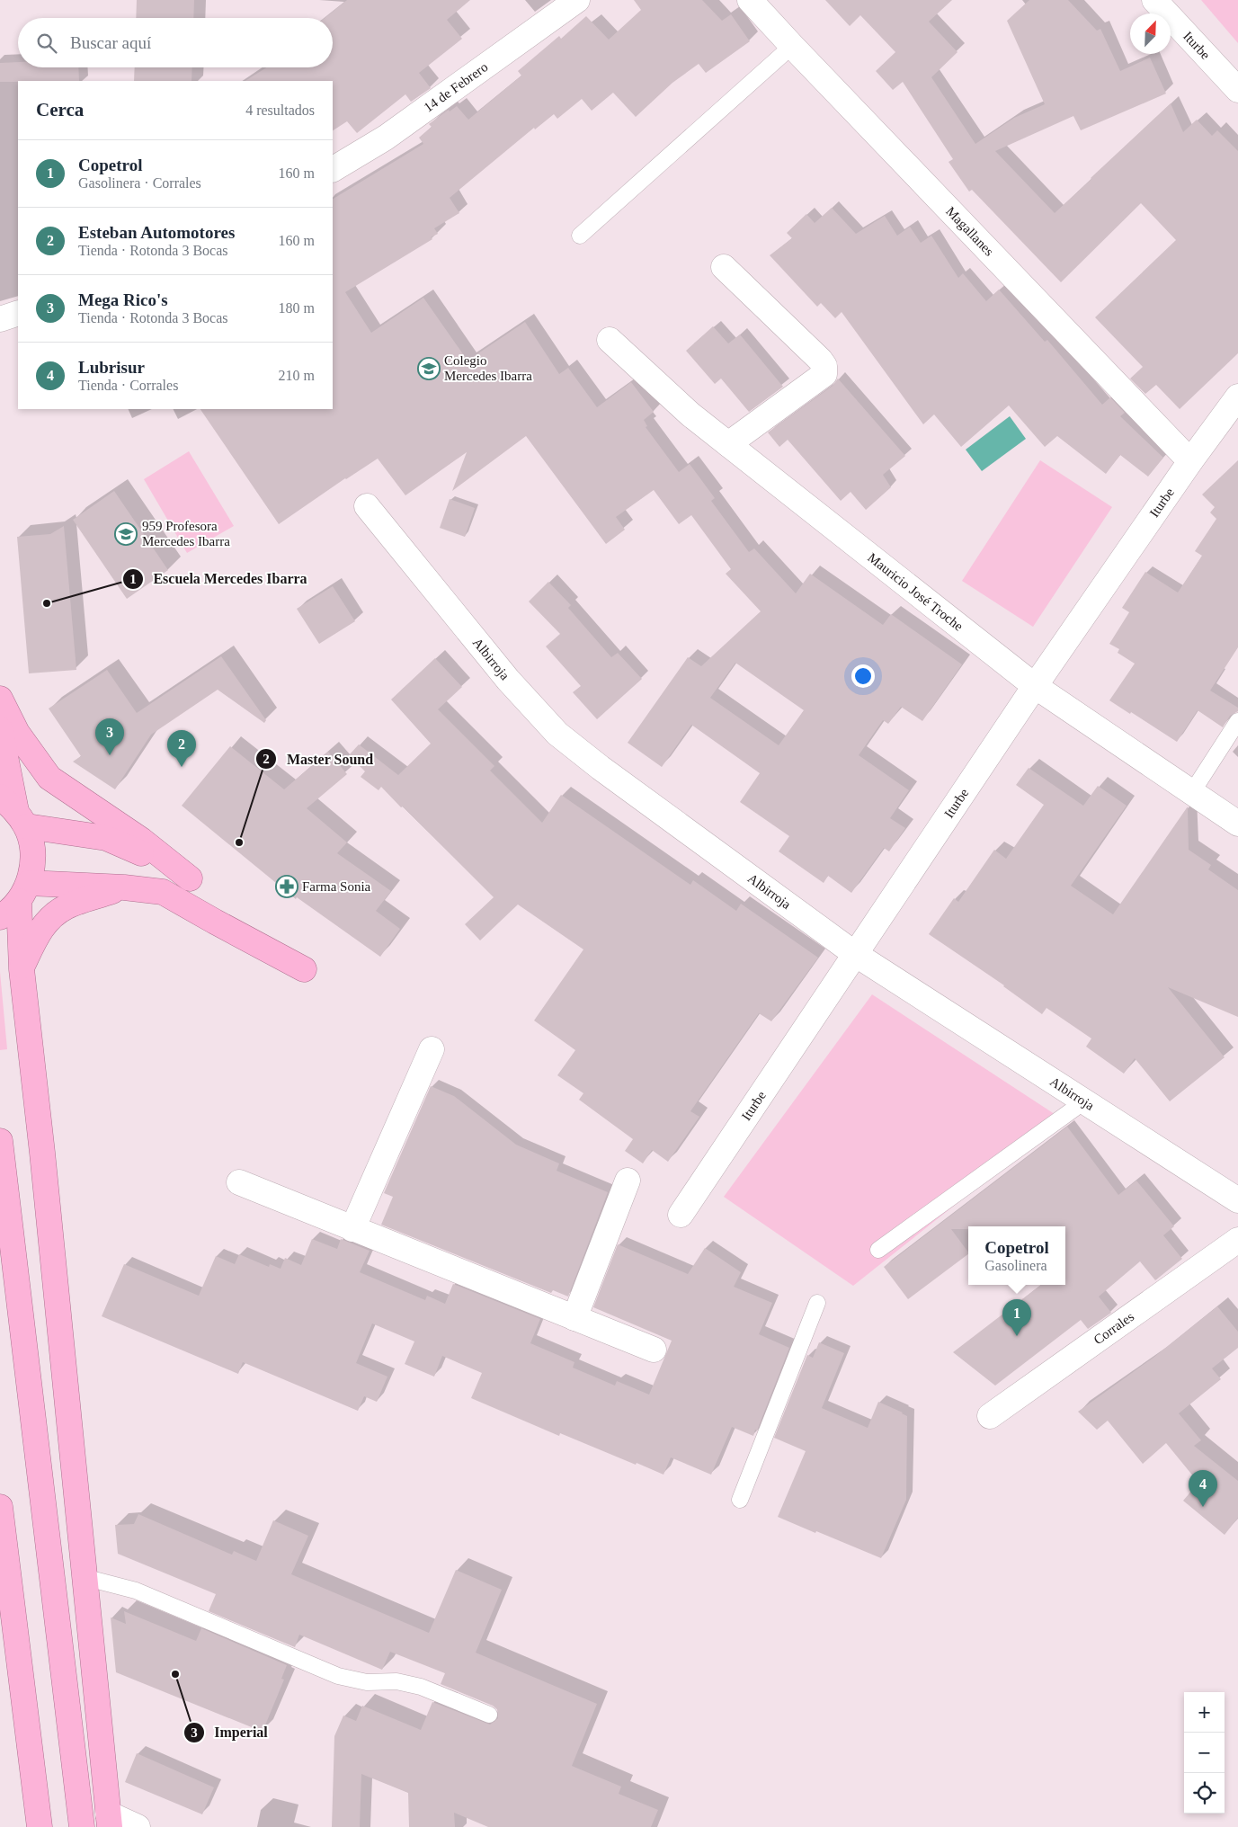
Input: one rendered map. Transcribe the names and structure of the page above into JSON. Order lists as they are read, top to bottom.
{
  "streets": {
    "street": [
      "Iturbe",
      "14 de Febrero",
      "Magallanes",
      "Mauricio José Troche",
      "Albirroja",
      "Corrales"
    ]
  },
  "crossings": [
    ["Iturbe", "Magallanes"],
    ["Iturbe", "Mauricio José Troche"],
    ["Iturbe", "Albirroja"]
  ],
  "places": {
    "school or university": ["Colegio Mercedes Ibarra", "959 Profesora Mercedes Ibarra"],
    "other": ["Escuela Mercedes Ibarra", "Master Sound", "Imperial"],
    "pharmacy": ["Farma Sonia"]
  },
  "north": "top right",
  "page": {
    "search": "Buscar aquí",
    "heading": ["Cerca", "4 resultados"],
    "list": [
      {
        "mark": "1",
        "name": "Copetrol",
        "note": "Gasolinera · Corrales",
        "value": "160 m"
      },
      {
        "mark": "2",
        "name": "Esteban Automotores",
        "note": "Tienda · Rotonda 3 Bocas",
        "value": "160 m"
      },
      {
        "mark": "3",
        "name": "Mega Rico's",
        "note": "Tienda · Rotonda 3 Bocas",
        "value": "180 m"
      },
      {
        "mark": "4",
        "name": "Lubrisur",
        "note": "Tienda · Corrales",
        "value": "210 m"
      }
    ],
    "pins": [
      "3",
      "2",
      "1",
      "4"
    ],
    "popup": ["Copetrol", "Gasolinera"],
    "map_buttons": ["+", "−"]
  }
}
